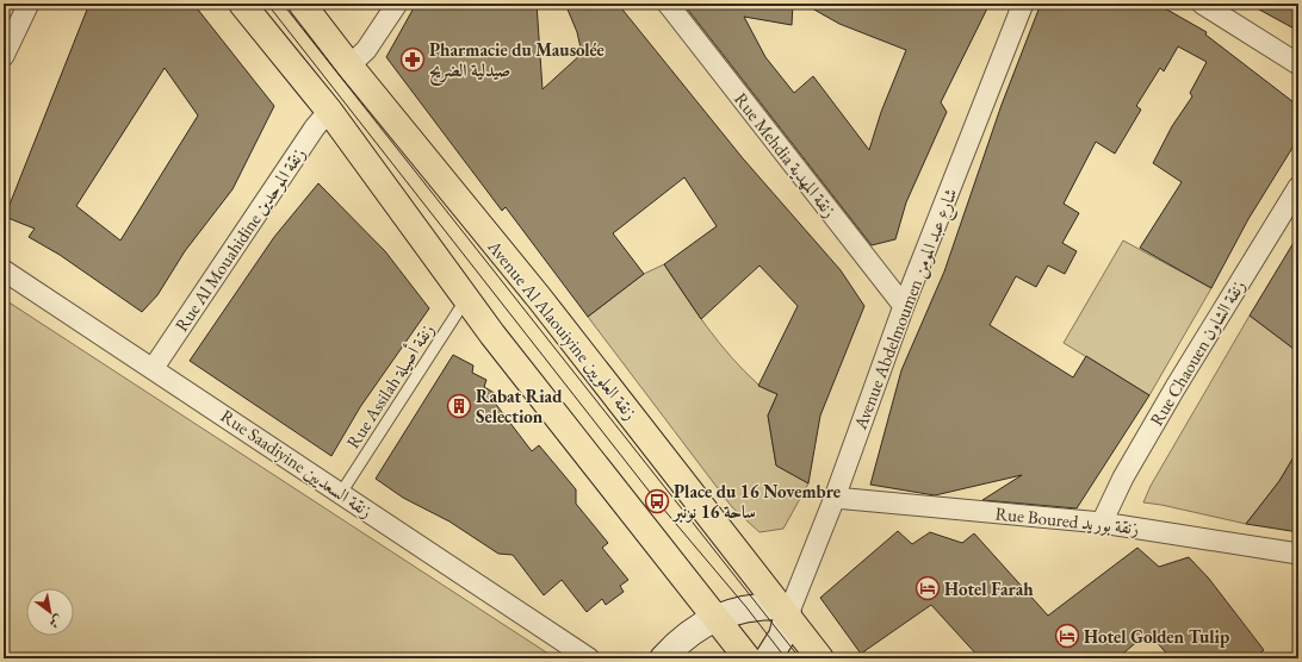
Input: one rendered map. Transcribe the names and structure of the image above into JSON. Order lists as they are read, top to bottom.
{
  "streets": {
    "main road": ["Avenue Al Alaouiyine زنقة العلويين"],
    "street": [
      "Rue Mehdia زنقة المهدية",
      "Rue Al Mouahidine زنقة الموحدين",
      "Avenue Abdelmoumen شارع عبد المومن",
      "Rue Chaouen زنقة الشاون",
      "Rue Saadiyine زنقة السعديين",
      "Rue Boured زنقة بوريد"
    ],
    "lane": ["Rue Assilah زنقة أصيلة"]
  },
  "crossings": [
    ["Rue Mehdia زنقة المهدية", "Avenue Abdelmoumen شارع عبد المومن"],
    ["Rue Al Mouahidine زنقة الموحدين", "Rue Saadiyine زنقة السعديين"],
    ["Avenue Abdelmoumen شارع عبد المومن", "Avenue Al Alaouiyine زنقة العلويين"],
    ["Avenue Abdelmoumen شارع عبد المومن", "Rue Boured زنقة بوريد"],
    ["Rue Chaouen زنقة الشاون", "Rue Boured زنقة بوريد"],
    ["Rue Assilah زنقة أصيلة", "Rue Saadiyine زنقة السعديين"]
  ],
  "places": {
    "pharmacy": ["Pharmacie du Mausolée صيدلية الضريح"],
    "building": ["Rabat Riad Selection"],
    "bus stop": ["Place du 16 Novembre ساحة 16 نونبر"],
    "hotel": ["Hotel Farah", "Hotel Golden Tulip"]
  },
  "north": "bottom right"
}
